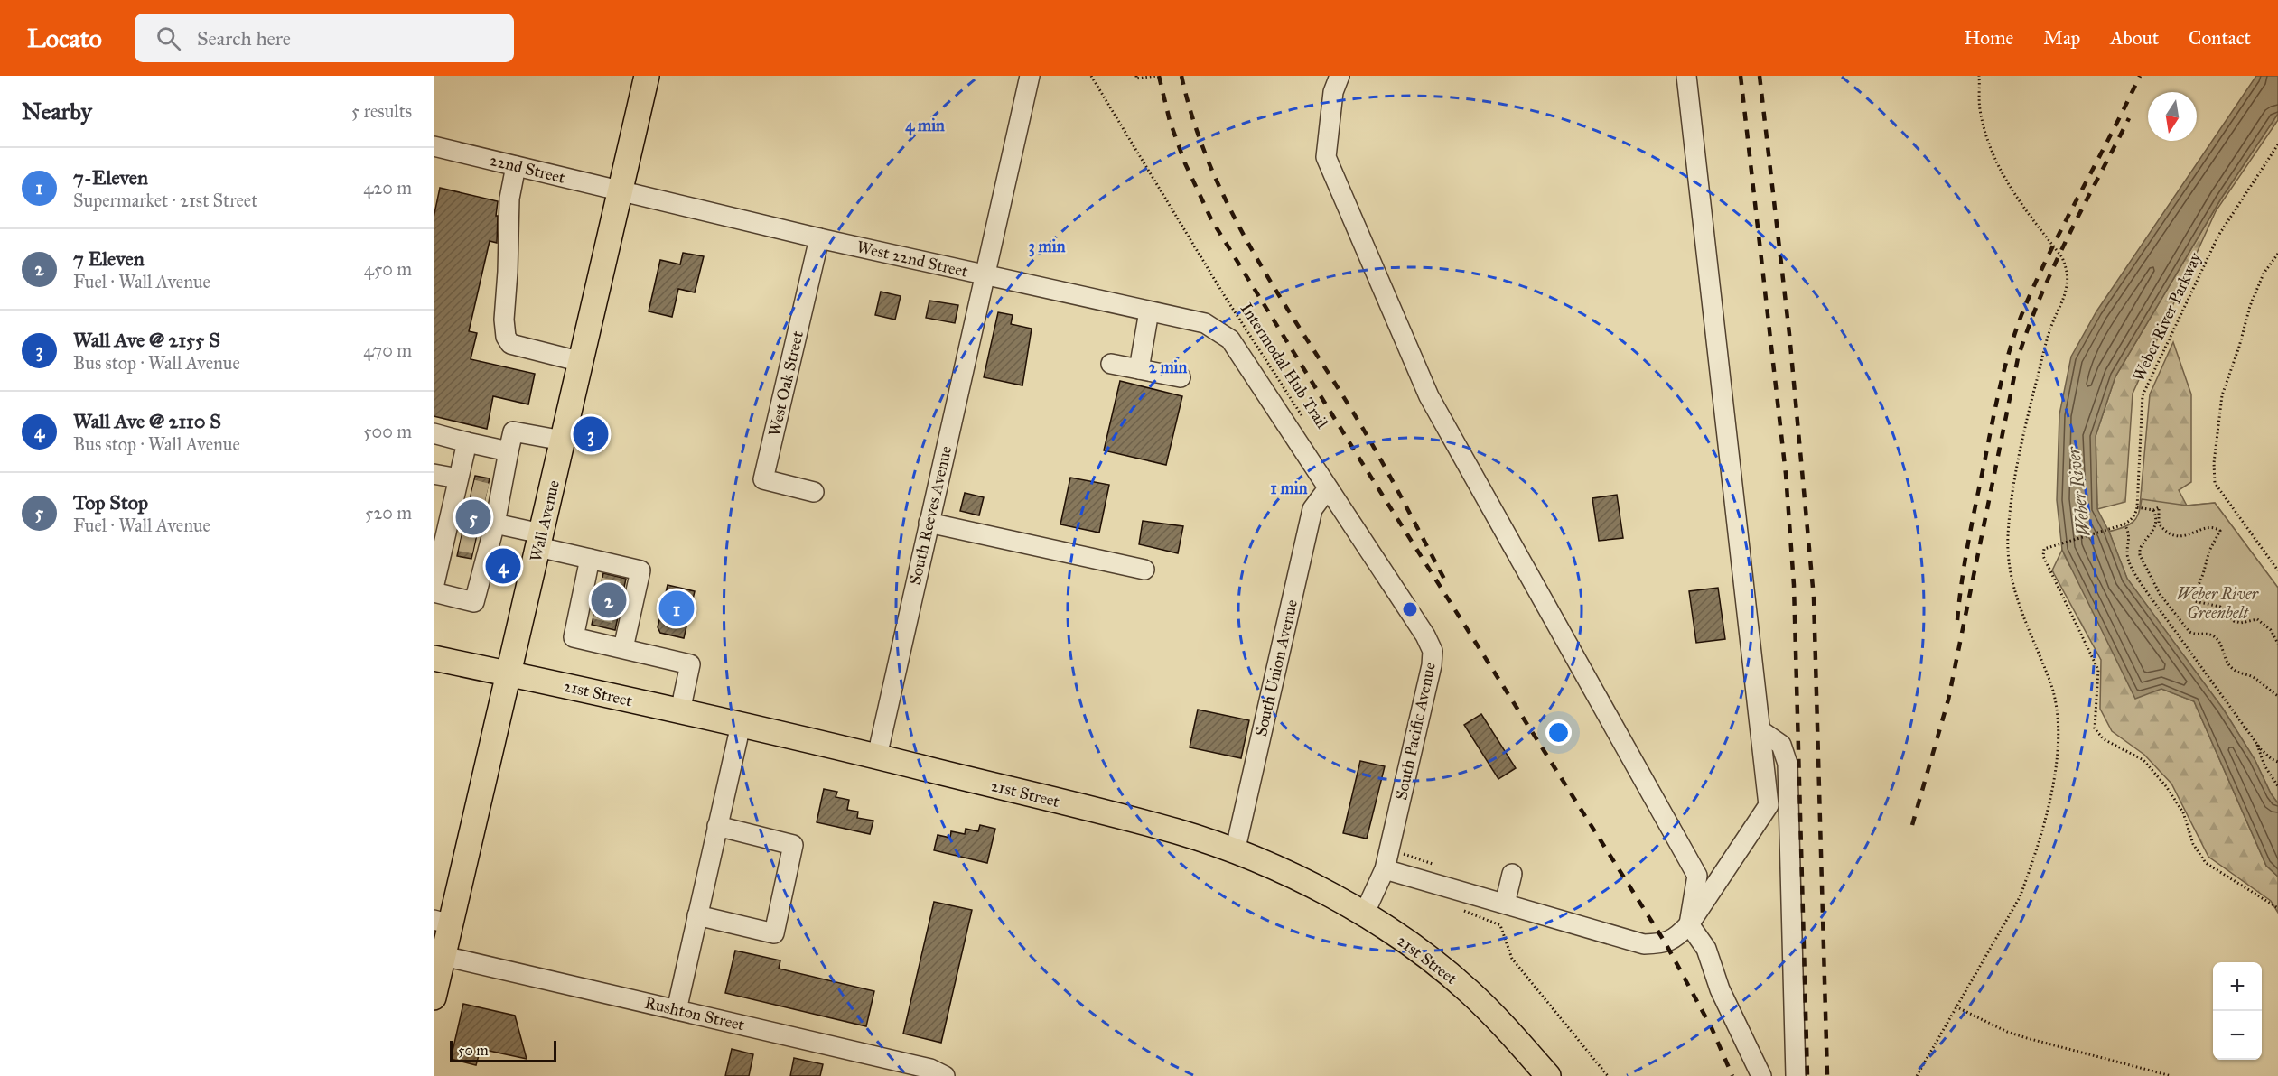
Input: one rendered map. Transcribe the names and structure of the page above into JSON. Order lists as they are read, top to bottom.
{
  "streets": {
    "main road": ["Wall Avenue", "21st Street"],
    "street": [
      "22nd Street",
      "West 22nd Street",
      "West Oak Street",
      "South Reeves Avenue",
      "South Union Avenue",
      "South Pacific Avenue",
      "Rushton Street"
    ],
    "path": ["Weber River Parkway", "Intermodal Hub Trail"]
  },
  "crossings": [
    ["22nd Street", "West 22nd Street"],
    ["22nd Street", "Wall Avenue"],
    ["West 22nd Street", "West Oak Street"],
    ["West 22nd Street", "South Reeves Avenue"],
    ["West 22nd Street", "Wall Avenue"],
    ["West 22nd Street", "South Pacific Avenue"],
    ["South Reeves Avenue", "21st Street"],
    ["Wall Avenue", "21st Street"],
    ["Wall Avenue", "Rushton Street"],
    ["South Union Avenue", "21st Street"],
    ["South Union Avenue", "South Pacific Avenue"],
    ["21st Street", "South Pacific Avenue"]
  ],
  "water": ["Weber River"],
  "parks": ["Weber River Greenbelt"],
  "scale_bar": "50 m",
  "north": "bottom",
  "page": {
    "header": "Locato",
    "search": "Search here",
    "nav": [
      "Home",
      "Map",
      "About",
      "Contact"
    ],
    "heading": ["Nearby", "5 results"],
    "list": [
      {
        "mark": "1",
        "name": "7-Eleven",
        "note": "Supermarket · 21st Street",
        "value": "420 m"
      },
      {
        "mark": "2",
        "name": "7 Eleven",
        "note": "Fuel · Wall Avenue",
        "value": "450 m"
      },
      {
        "mark": "3",
        "name": "Wall Ave @ 2155 S",
        "note": "Bus stop · Wall Avenue",
        "value": "470 m"
      },
      {
        "mark": "4",
        "name": "Wall Ave @ 2110 S",
        "note": "Bus stop · Wall Avenue",
        "value": "500 m"
      },
      {
        "mark": "5",
        "name": "Top Stop",
        "note": "Fuel · Wall Avenue",
        "value": "520 m"
      }
    ],
    "pins": [
      "3",
      "5",
      "4",
      "2",
      "1"
    ],
    "map_buttons": ["+", "−"],
    "scale": "50 m"
  },
  "rings": [
    "4 min",
    "3 min",
    "2 min",
    "1 min"
  ]
}
